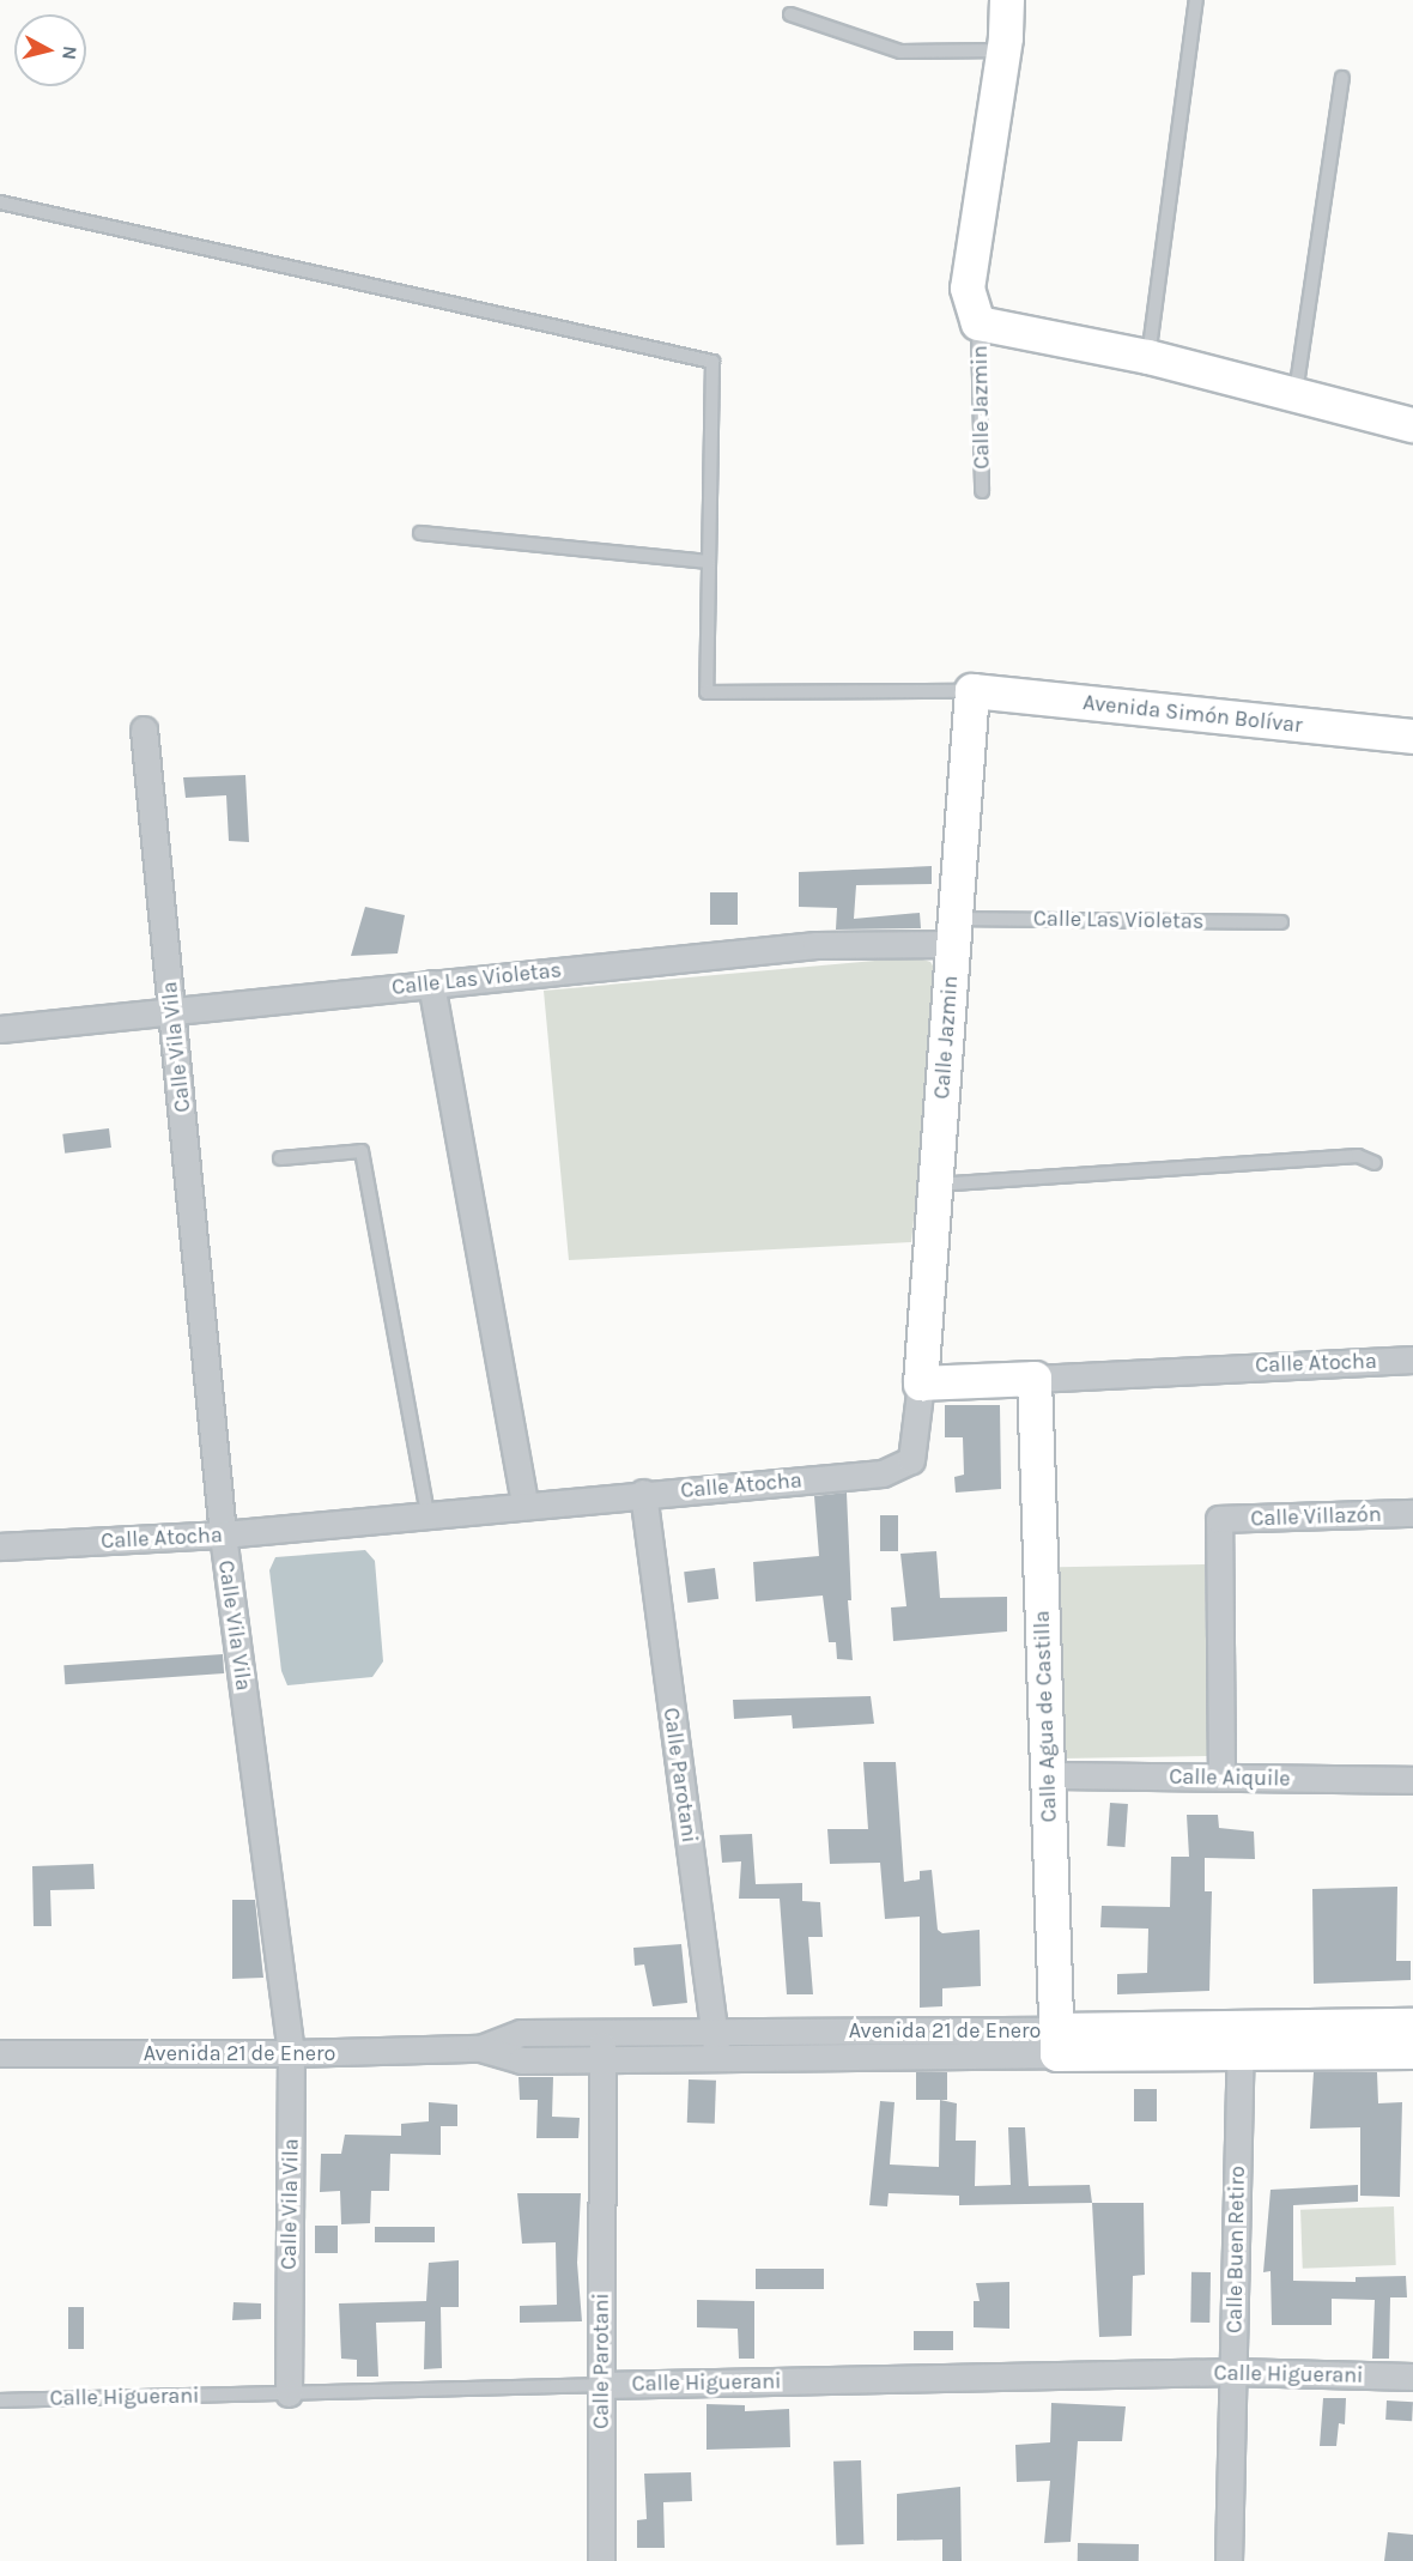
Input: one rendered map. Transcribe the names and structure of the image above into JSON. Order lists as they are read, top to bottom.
{
  "streets": {
    "street": [
      "Calle Jazmin",
      "Avenida Simón Bolívar",
      "Calle Las Violetas",
      "Calle Vila Vila",
      "Calle Atocha",
      "Calle Villazón",
      "Calle Agua de Castilla",
      "Calle Parotani",
      "Calle Aiquile",
      "Avenida 21 de Enero",
      "Calle Buen Retiro",
      "Calle Higuerani"
    ]
  },
  "crossings": [
    ["Calle Jazmin", "Avenida Simón Bolívar"],
    ["Calle Jazmin", "Calle Las Violetas"],
    ["Calle Jazmin", "Calle Atocha"],
    ["Calle Las Violetas", "Calle Vila Vila"],
    ["Calle Vila Vila", "Calle Atocha"],
    ["Calle Vila Vila", "Avenida 21 de Enero"],
    ["Calle Vila Vila", "Calle Higuerani"],
    ["Calle Atocha", "Calle Agua de Castilla"],
    ["Calle Atocha", "Calle Parotani"],
    ["Calle Villazón", "Calle Aiquile"],
    ["Calle Agua de Castilla", "Calle Aiquile"],
    ["Calle Agua de Castilla", "Avenida 21 de Enero"],
    ["Calle Parotani", "Avenida 21 de Enero"],
    ["Calle Parotani", "Calle Higuerani"],
    ["Avenida 21 de Enero", "Calle Buen Retiro"],
    ["Calle Buen Retiro", "Calle Higuerani"]
  ],
  "north": "right"
}
